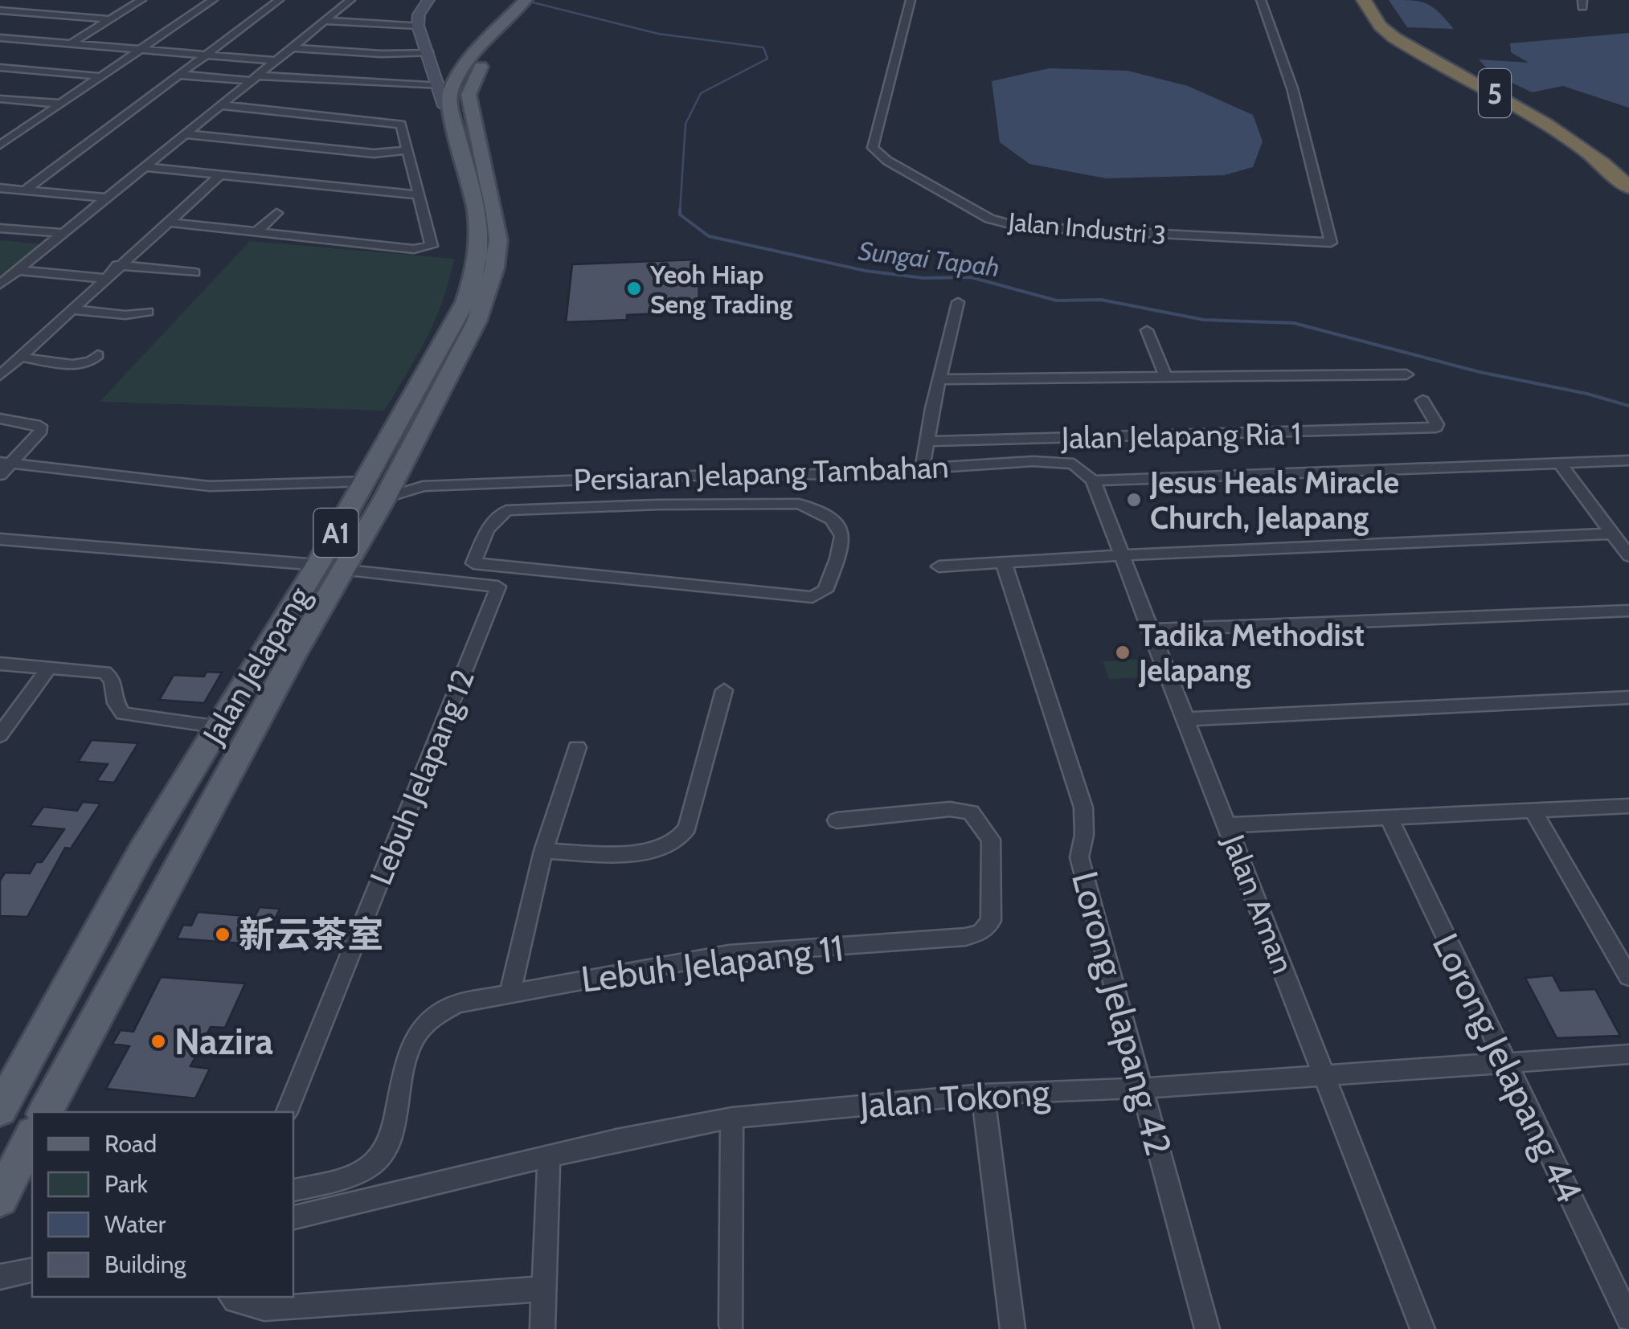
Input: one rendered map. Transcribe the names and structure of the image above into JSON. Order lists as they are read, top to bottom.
{
  "streets": {
    "highway": ["5"],
    "main road": ["A1", "Jalan Jelapang"],
    "street": [
      "Jalan Industri 3",
      "Jalan Jelapang Ria 1",
      "Persiaran Jelapang Tambahan",
      "Lebuh Jelapang 12",
      "Jalan Aman",
      "Lebuh Jelapang 11",
      "Lorong Jelapang 42",
      "Lorong Jelapang 44",
      "Jalan Tokong"
    ]
  },
  "crossings": [
    ["Persiaran Jelapang Tambahan", "Jalan Jelapang"],
    ["Persiaran Jelapang Tambahan", "Jalan Aman"],
    ["Jalan Jelapang", "Lebuh Jelapang 12"],
    ["Jalan Aman", "Jalan Tokong"],
    ["Lorong Jelapang 42", "Jalan Tokong"],
    ["Lorong Jelapang 44", "Jalan Tokong"]
  ],
  "water": ["Sungai Tapah"],
  "places": [
    "Yeoh Hiap Seng Trading",
    "Jesus Heals Miracle Church, Jelapang",
    "Tadika Methodist Jelapang",
    "新云茶室",
    "Nazira"
  ],
  "legend": [
    "Road",
    "Park",
    "Water",
    "Building"
  ]
}
